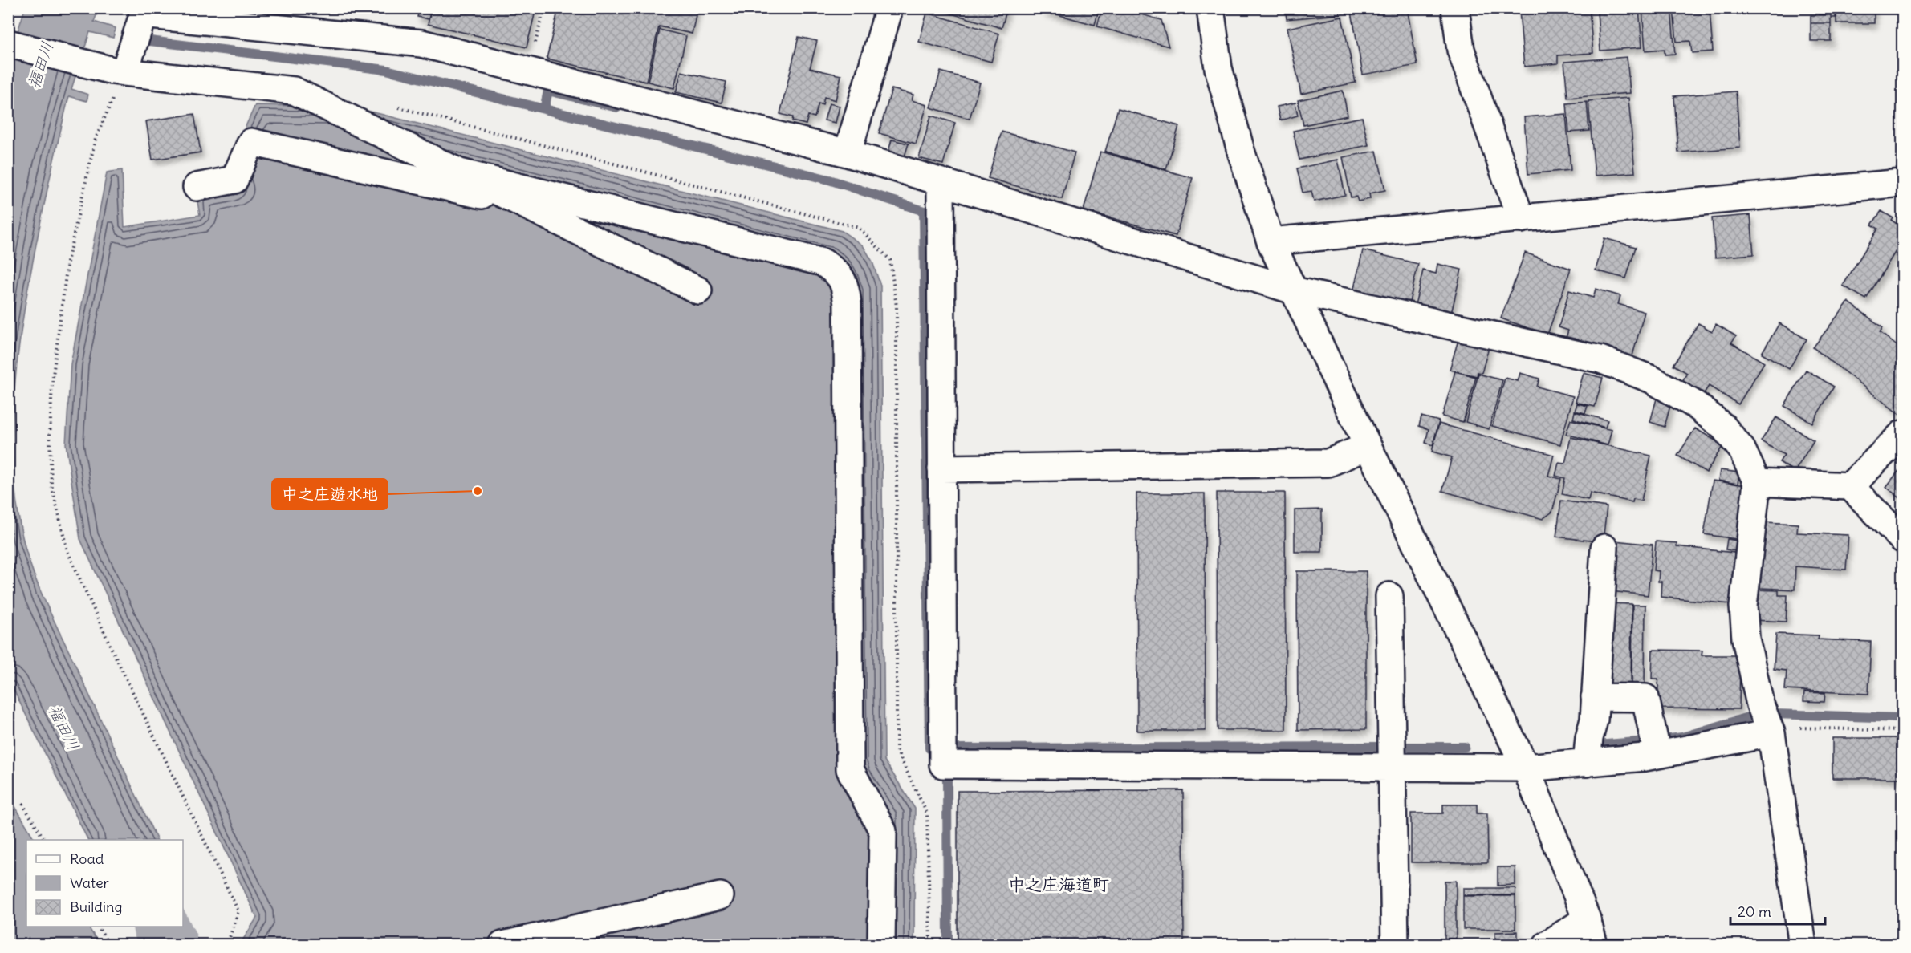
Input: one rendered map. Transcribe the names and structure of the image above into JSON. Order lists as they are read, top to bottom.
{
  "districts": ["中之庄海道町"],
  "water": ["福田川"],
  "places": ["中之庄遊水地"],
  "legend": ["Road", "Water", "Building"],
  "scale_bar": "20 m"
}
